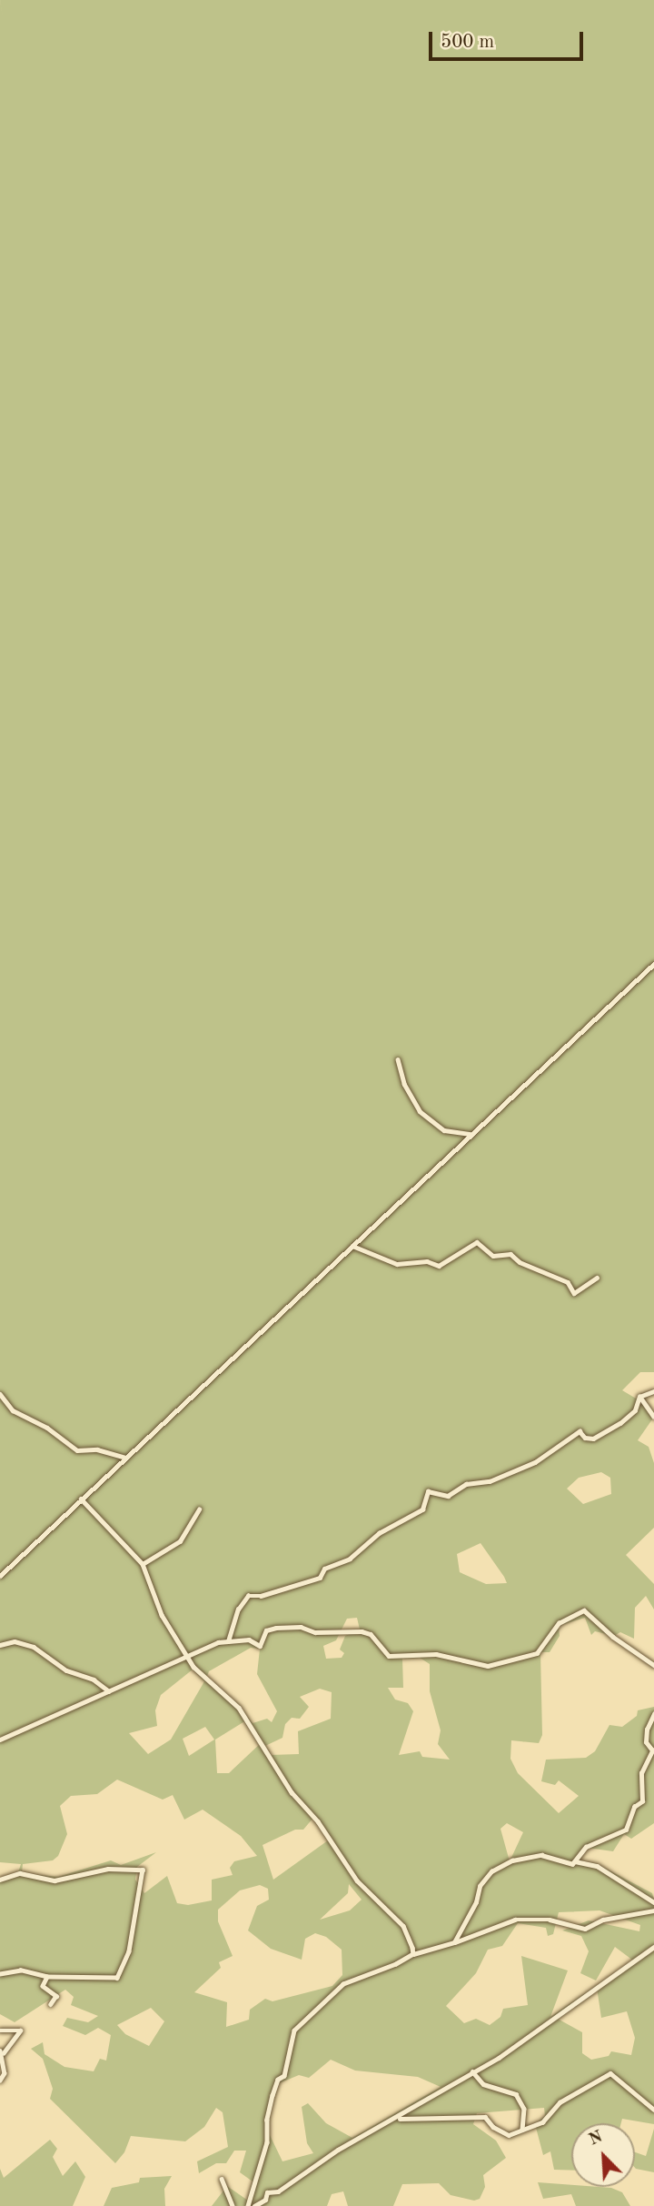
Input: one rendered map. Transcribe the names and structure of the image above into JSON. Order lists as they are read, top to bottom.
{
  "scale_bar": "500 m",
  "north": "top left"
}
